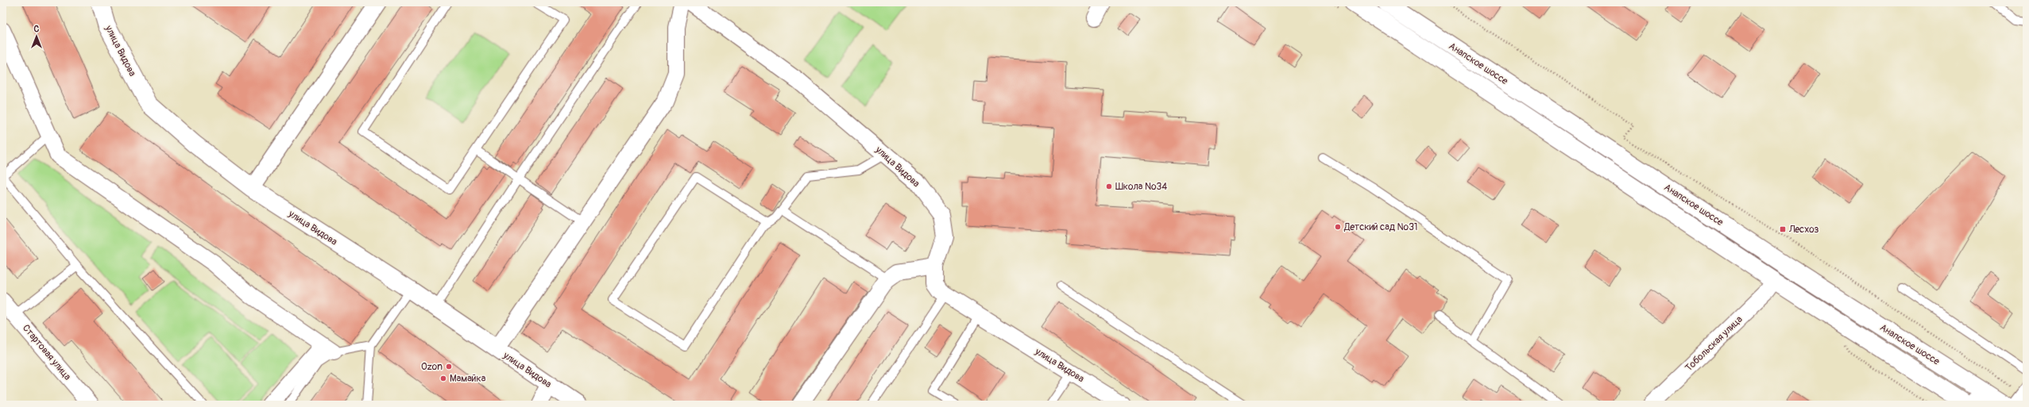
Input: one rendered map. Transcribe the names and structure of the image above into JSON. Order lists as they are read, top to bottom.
{
  "streets": {
    "main road": ["улица Видова", "Анапское шоссе"],
    "street": ["Тобольская улица", "Стартовая улица"]
  },
  "crossings": [
    ["Анапское шоссе", "Тобольская улица"]
  ],
  "places": {
    "other": [
      "Школа №34",
      "Детский сад №31",
      "Ozon",
      "Мамайка"
    ],
    "transit": ["Лесхоз"]
  },
  "north": "top"
}
